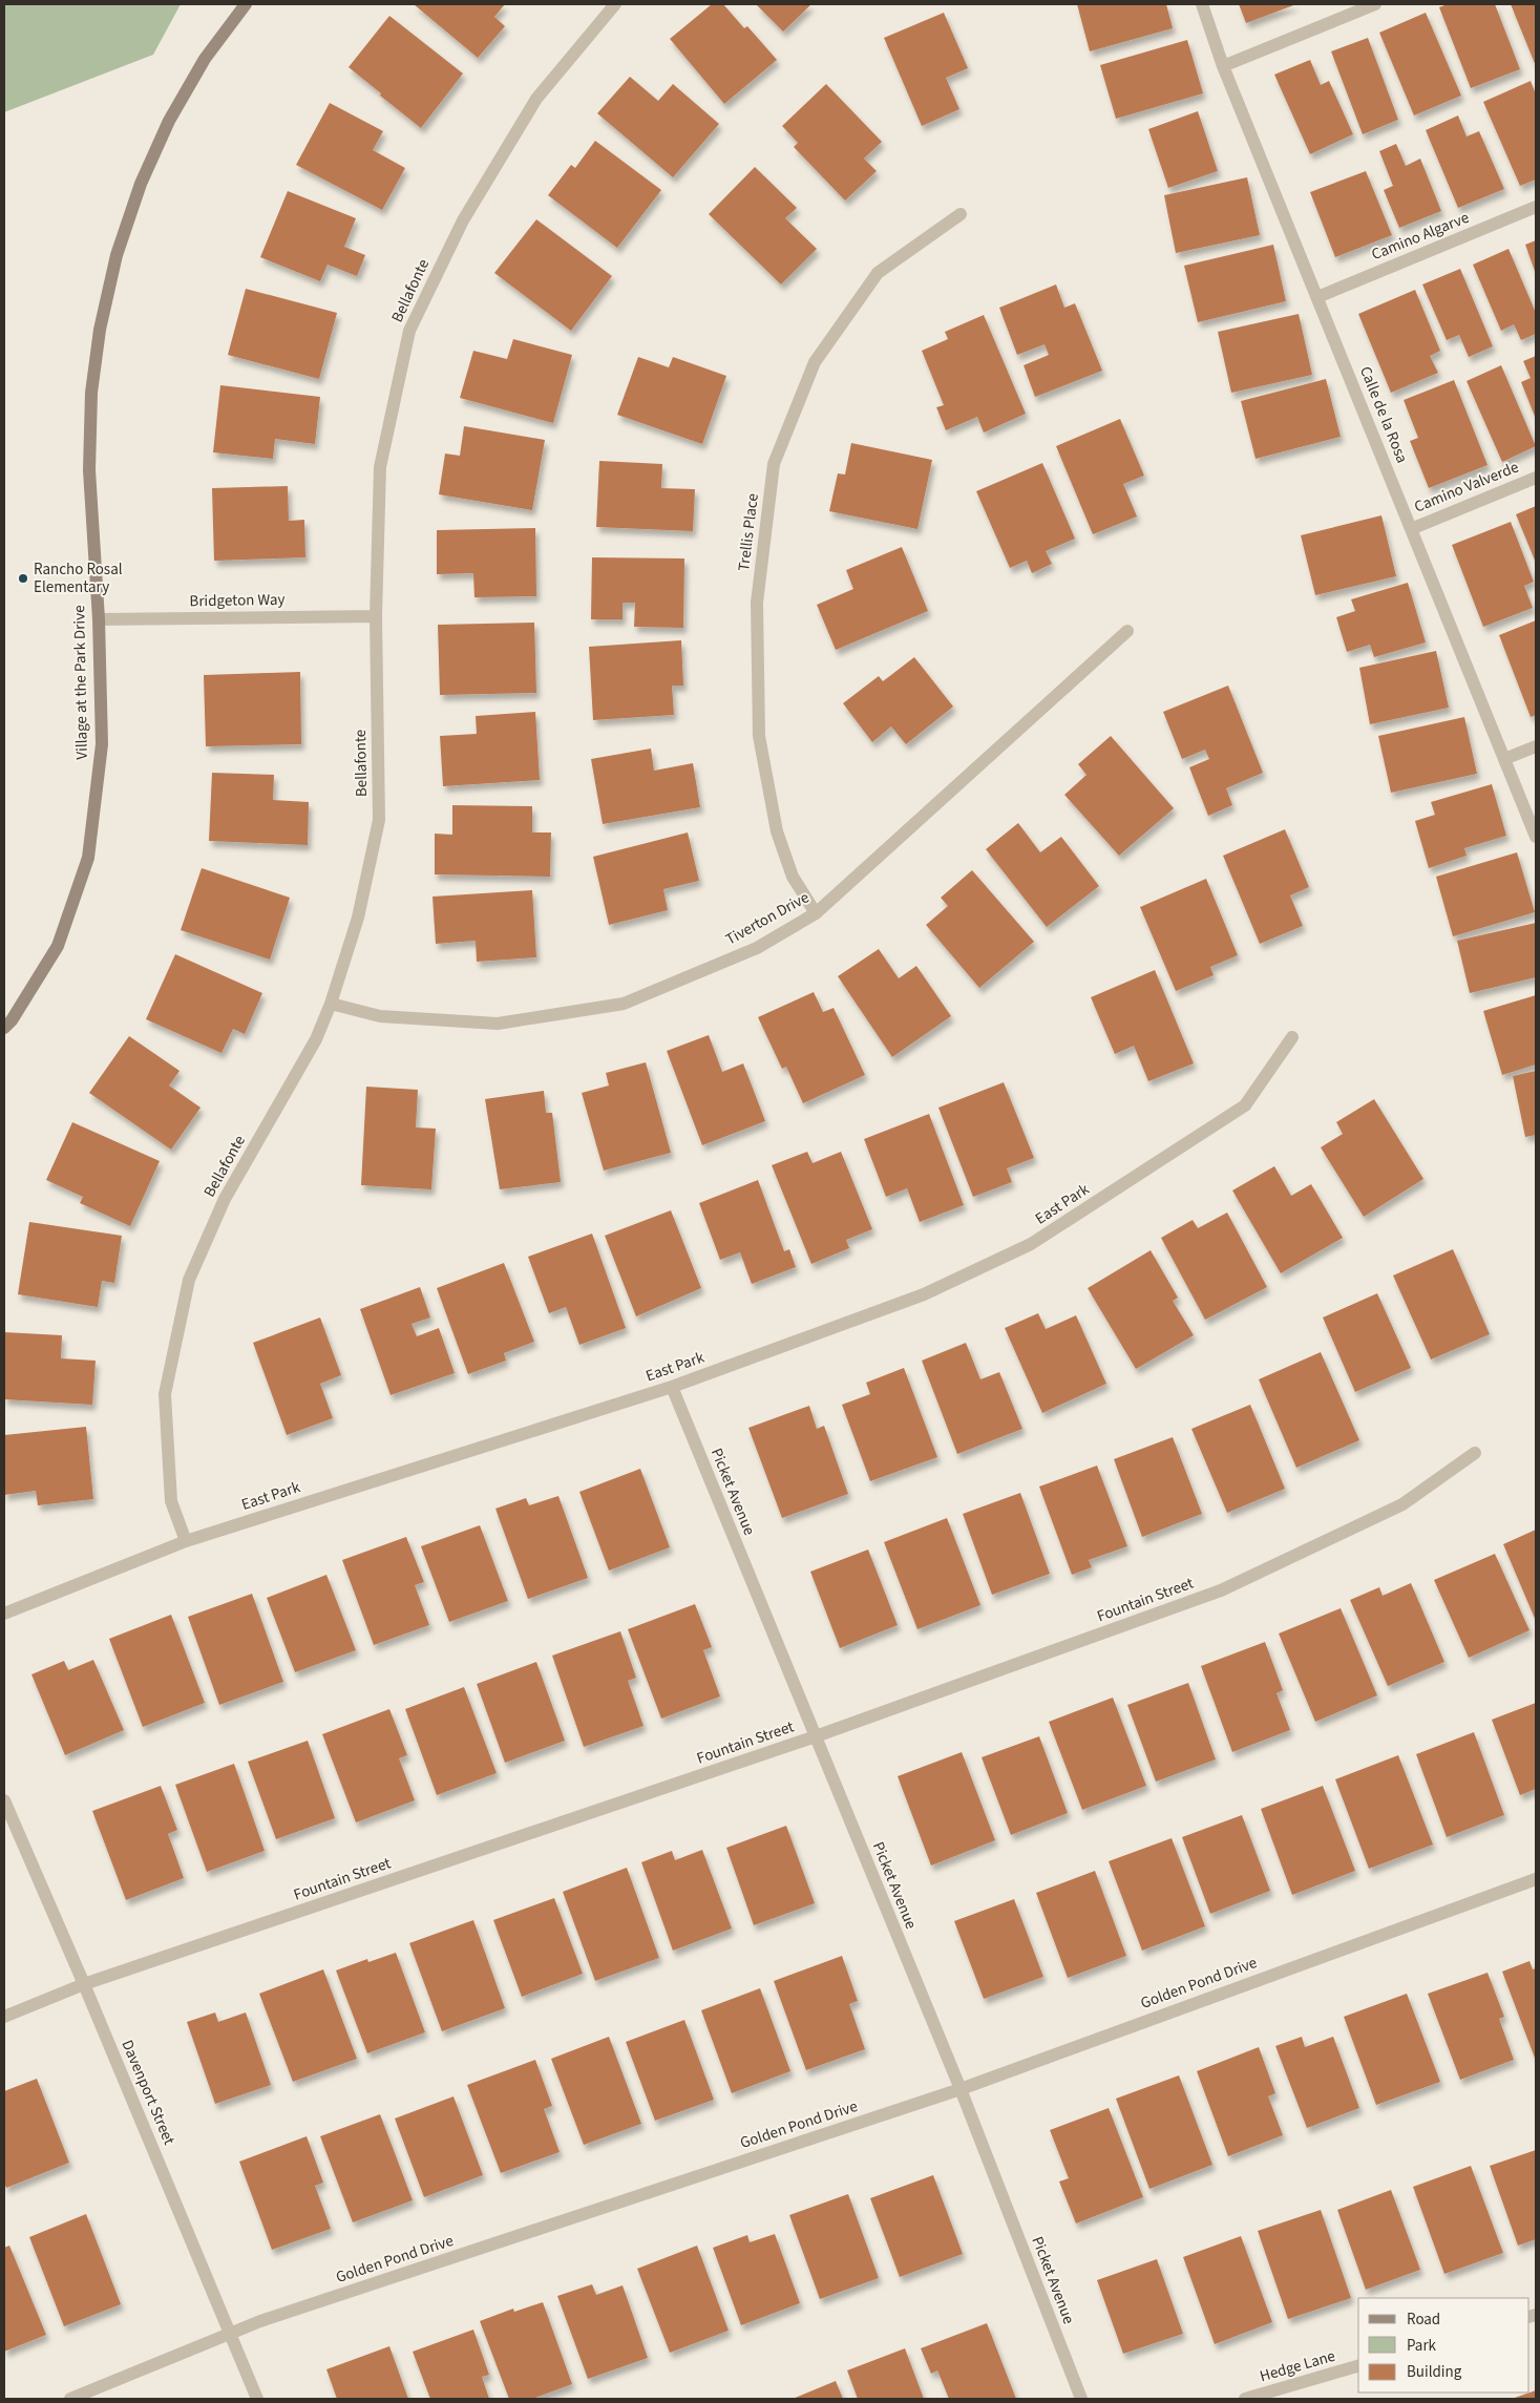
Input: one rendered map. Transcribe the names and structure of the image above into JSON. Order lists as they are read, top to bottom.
{
  "streets": {
    "street": [
      "Camino Algarve",
      "Bellafonte",
      "Calle de la Rosa",
      "Camino Valverde",
      "Trellis Place",
      "Bridgeton Way",
      "Village at the Park Drive",
      "Tiverton Drive",
      "East Park",
      "Picket Avenue",
      "Fountain Street",
      "Golden Pond Drive",
      "Davenport Street",
      "Hedge Lane"
    ]
  },
  "crossings": [
    ["Camino Algarve", "Calle de la Rosa"],
    ["Bellafonte", "Bridgeton Way"],
    ["Bellafonte", "Tiverton Drive"],
    ["Bellafonte", "East Park"],
    ["Calle de la Rosa", "Camino Valverde"],
    ["Trellis Place", "Tiverton Drive"],
    ["Bridgeton Way", "Village at the Park Drive"],
    ["East Park", "Picket Avenue"],
    ["Picket Avenue", "Fountain Street"],
    ["Picket Avenue", "Golden Pond Drive"],
    ["Fountain Street", "Davenport Street"],
    ["Golden Pond Drive", "Davenport Street"]
  ],
  "places": ["Rancho Rosal Elementary"],
  "legend": ["Road", "Park", "Building"]
}
